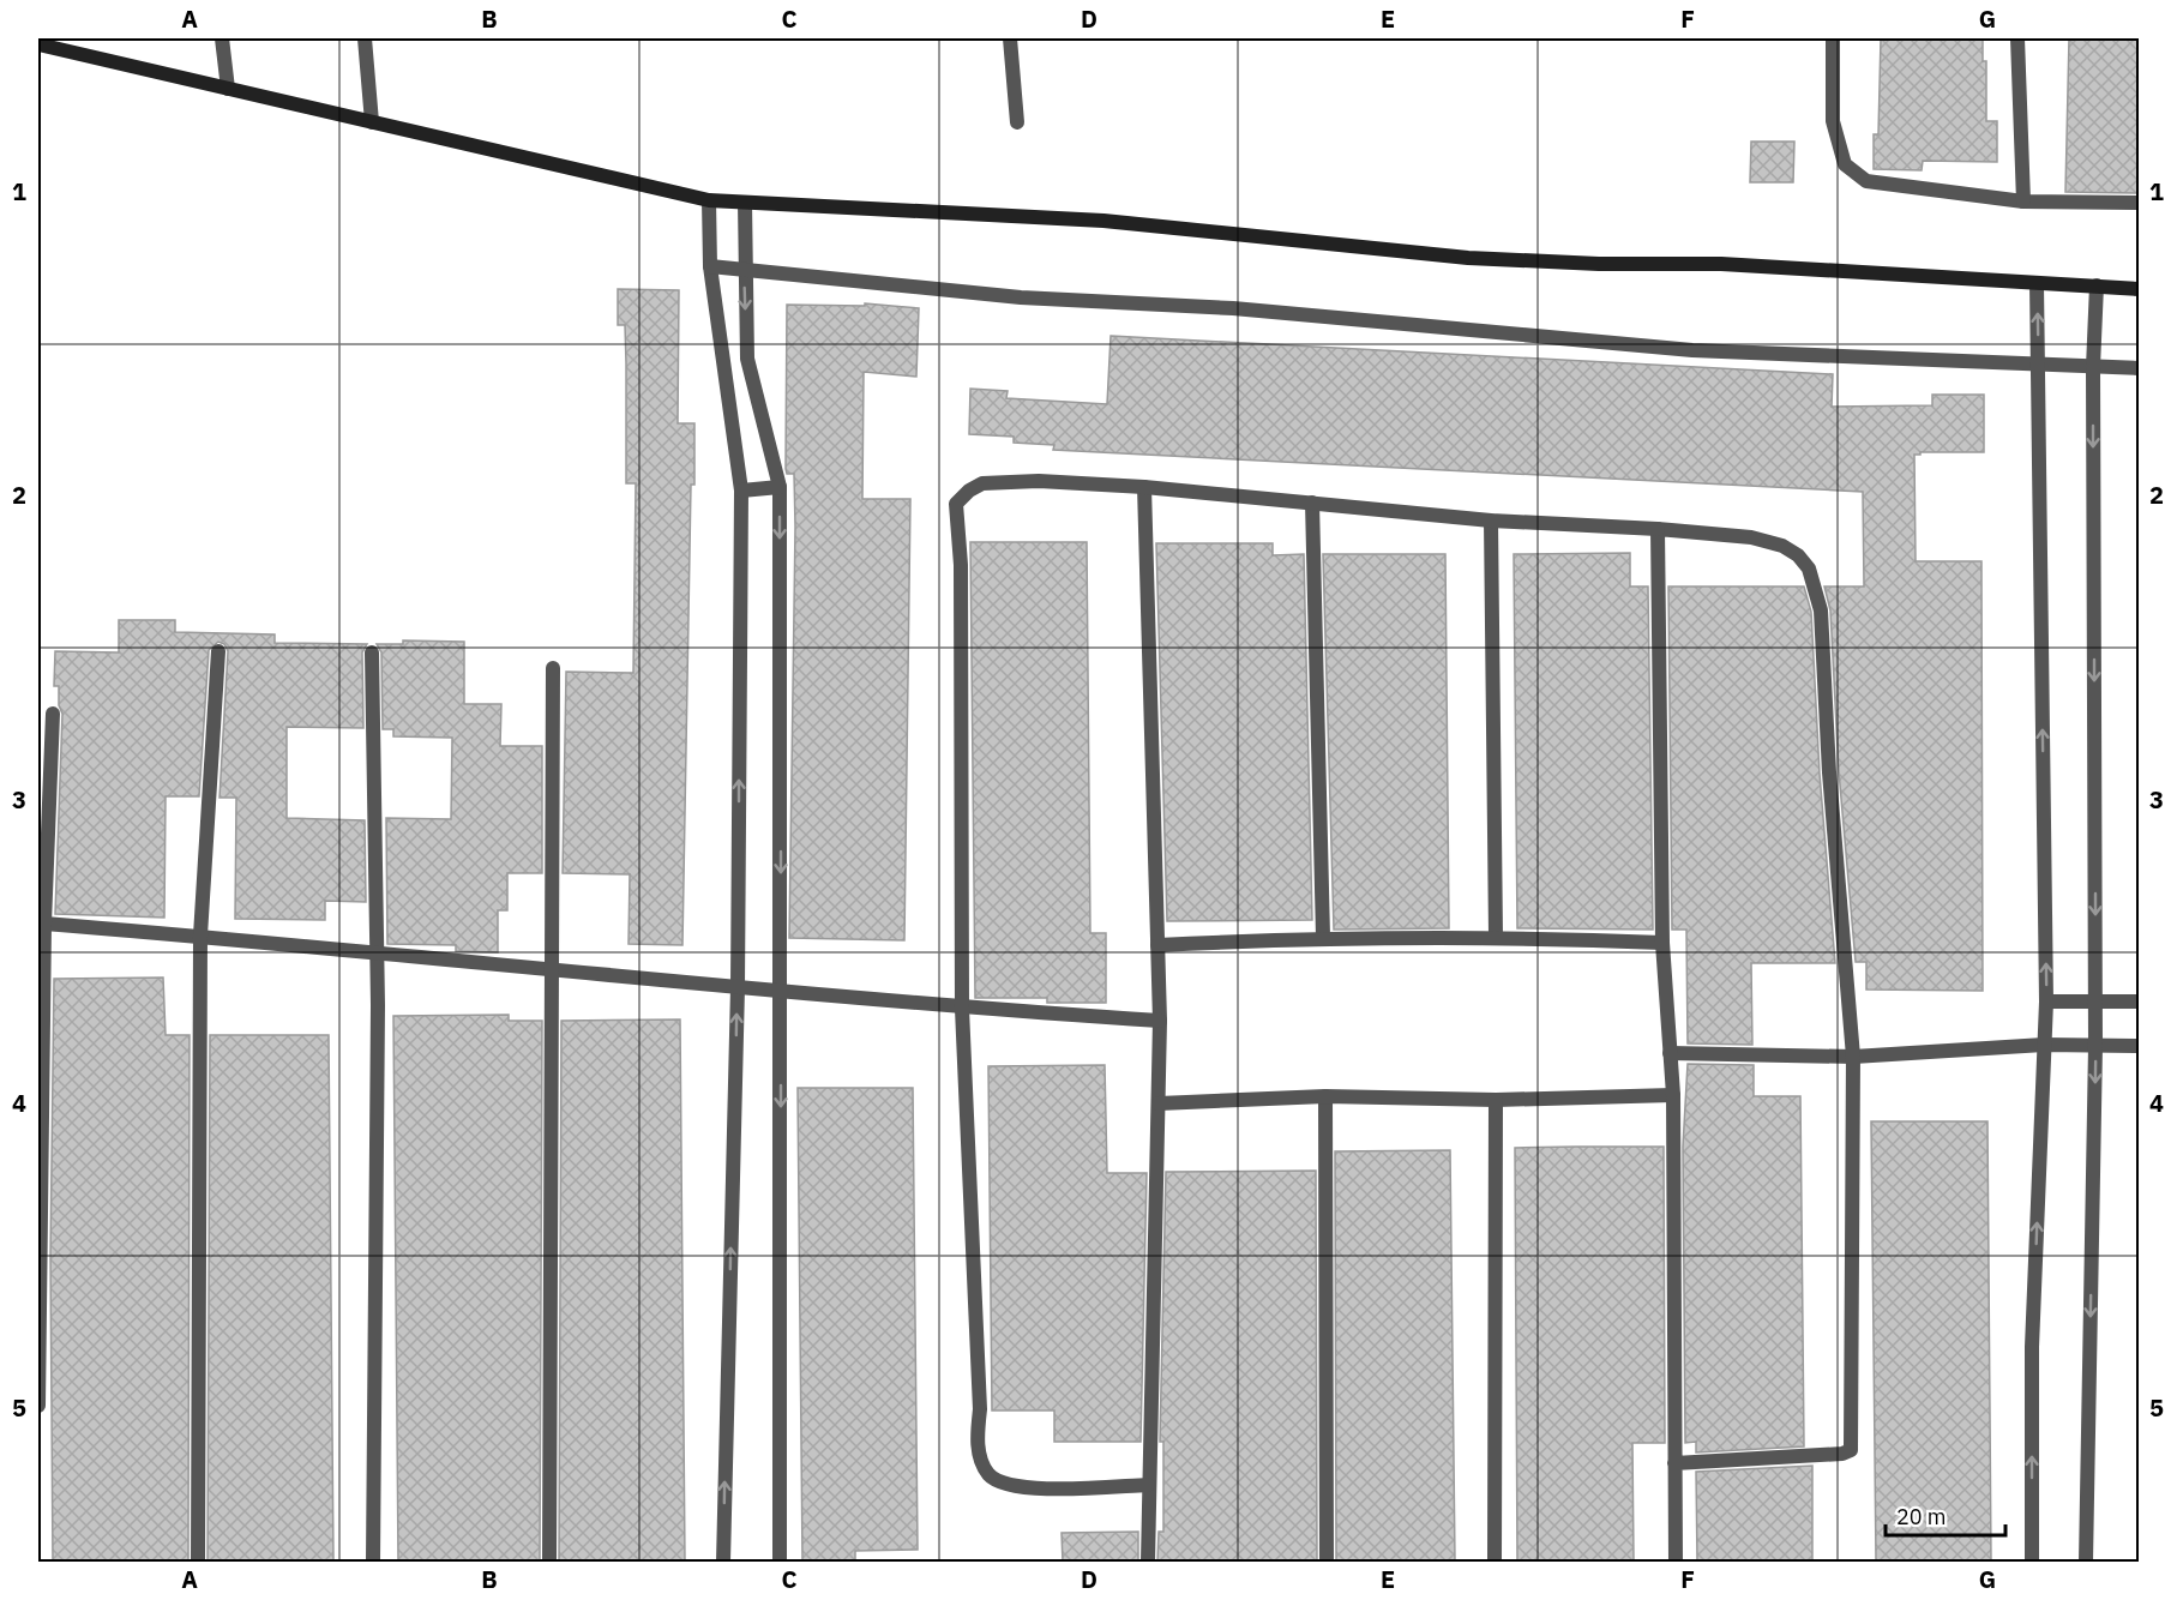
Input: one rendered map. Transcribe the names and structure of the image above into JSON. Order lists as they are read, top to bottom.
{
  "scale_bar": "20 m",
  "grid": {
    "columns": [
      "A",
      "B",
      "C",
      "D",
      "E",
      "F",
      "G"
    ],
    "rows": [
      "1",
      "2",
      "3",
      "4",
      "5"
    ]
  }
}
